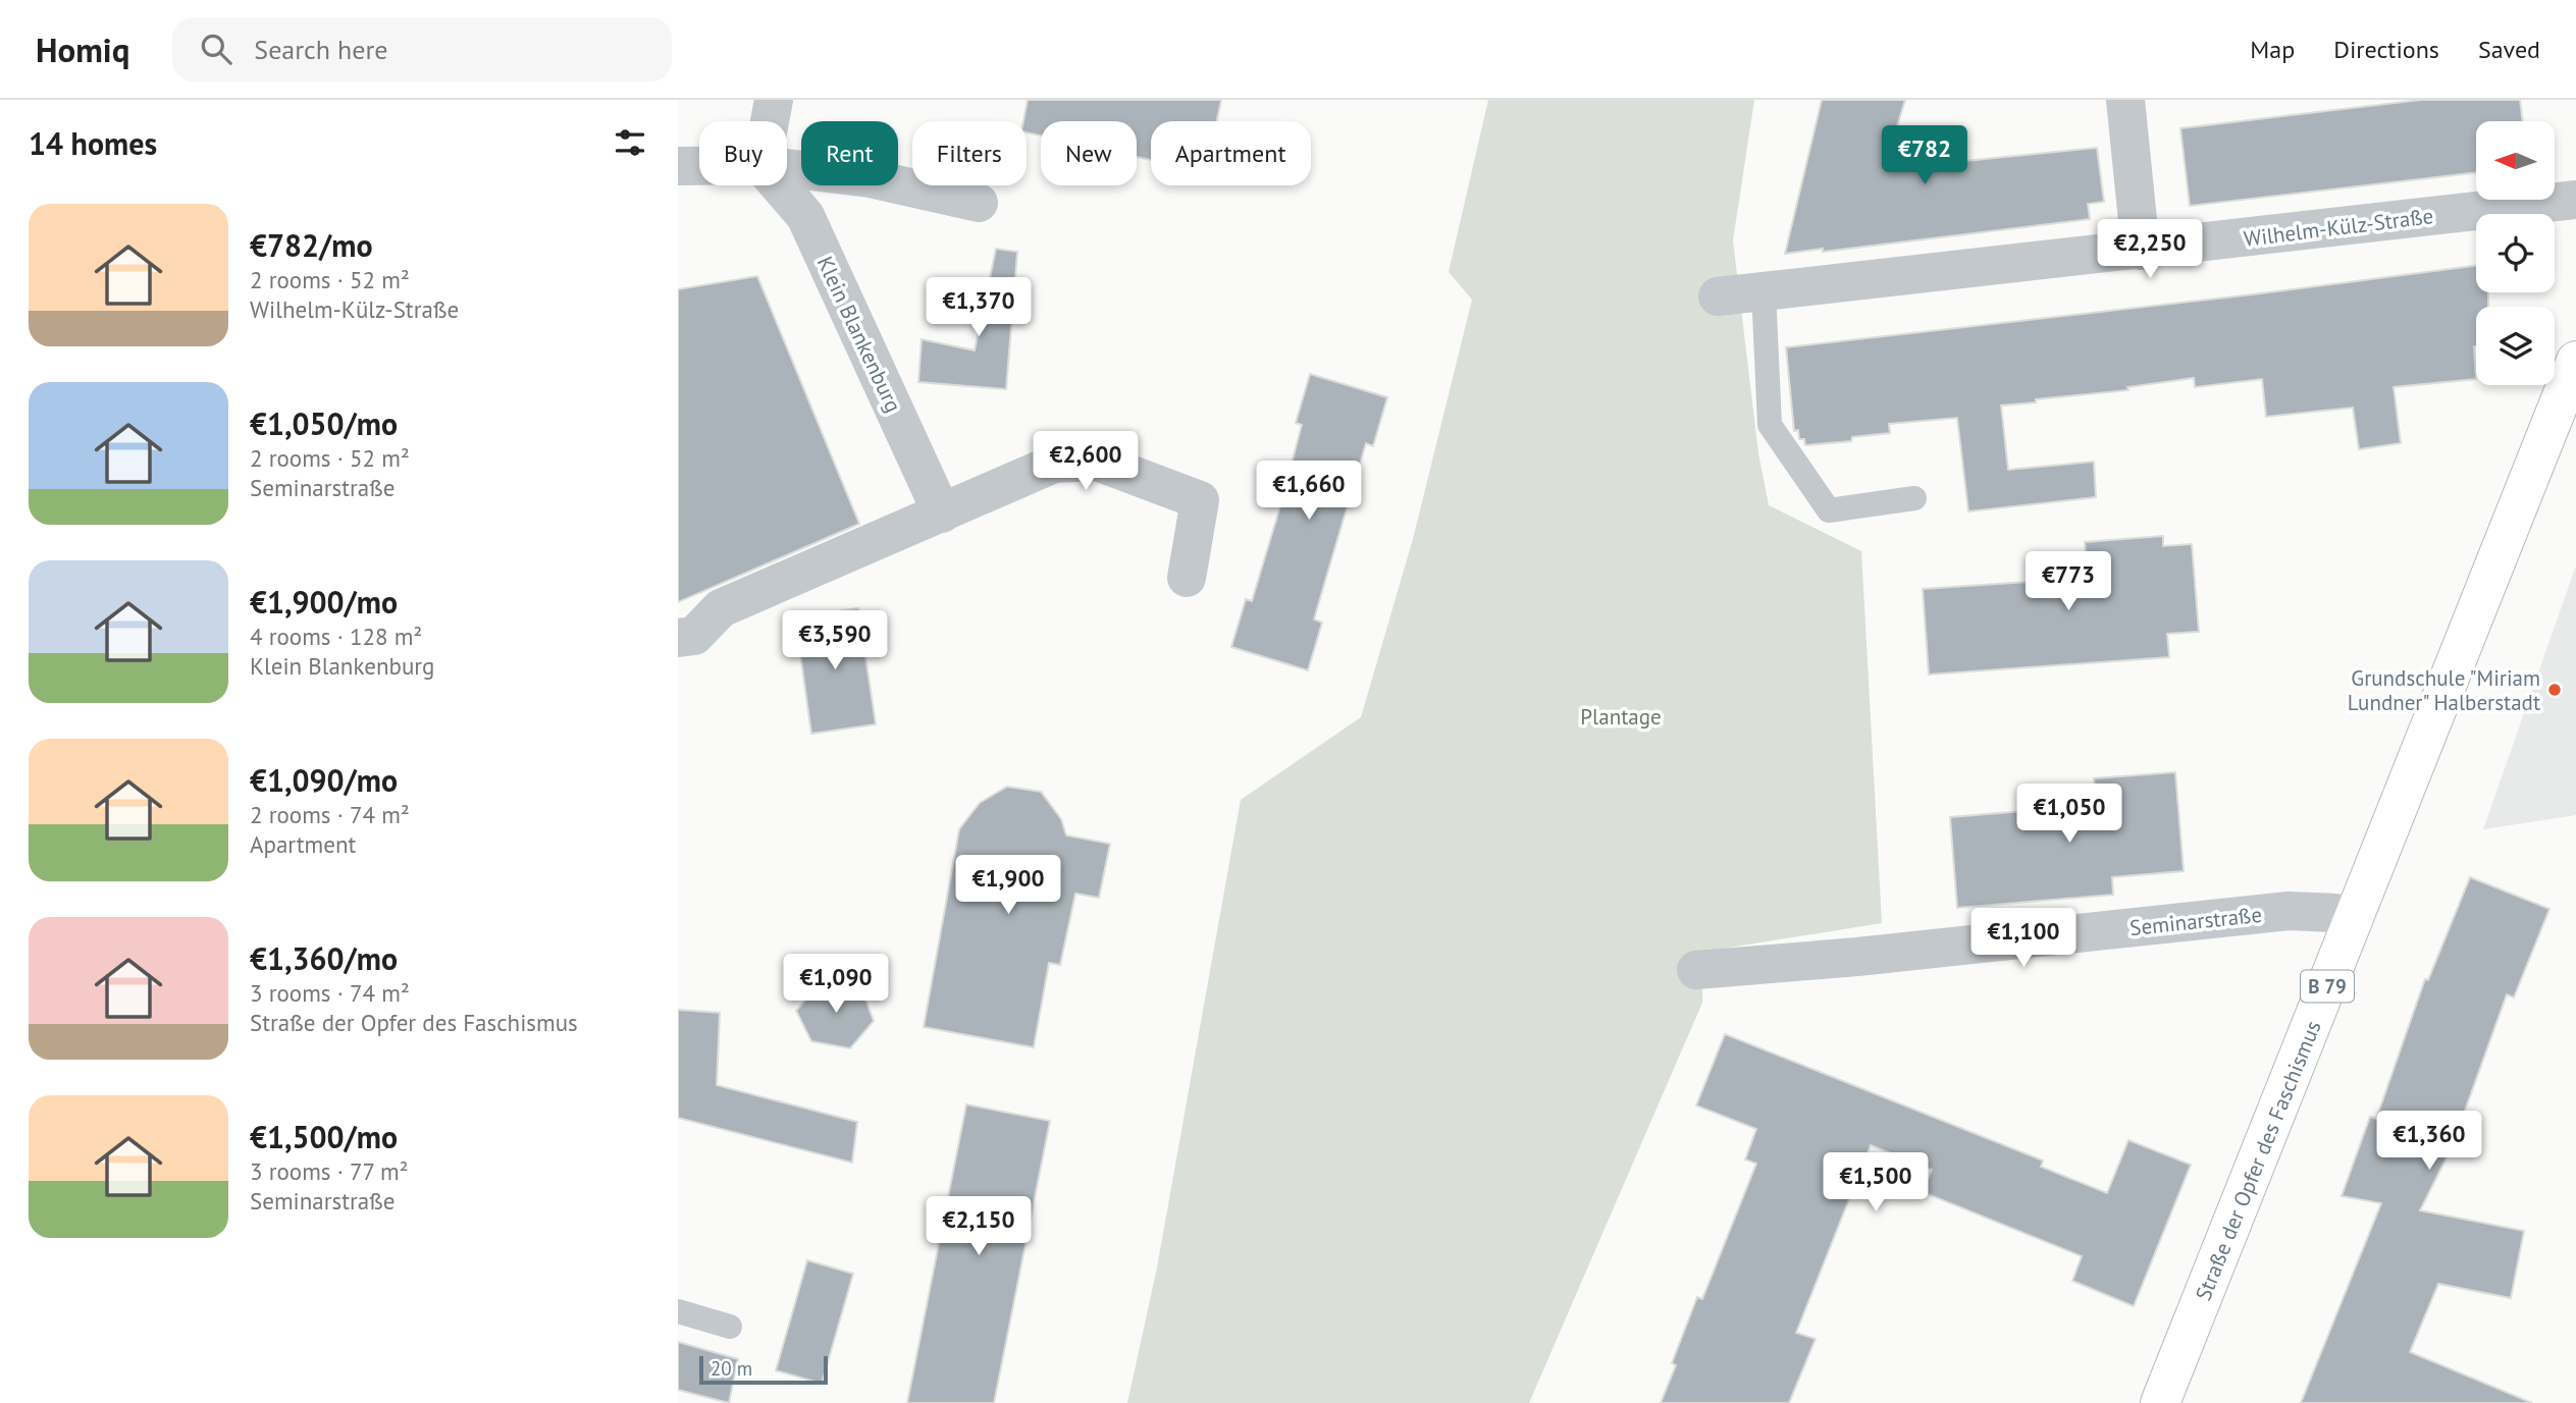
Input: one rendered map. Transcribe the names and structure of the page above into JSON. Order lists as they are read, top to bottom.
{
  "streets": {
    "main road": ["B 79", "Straße der Opfer des Faschismus"],
    "street": ["Wilhelm-Külz-Straße", "Klein Blankenburg", "Seminarstraße"]
  },
  "crossings": [
    ["Seminarstraße", "Straße der Opfer des Faschismus"]
  ],
  "parks": ["Plantage"],
  "places": ["Grundschule \"Miriam Lundner\" Halberstadt"],
  "scale_bar": "20 m",
  "north": "left",
  "page": {
    "header": "Homiq",
    "search": "Search here",
    "nav": ["Map", "Directions", "Saved"],
    "heading": "14 homes",
    "chip": [
      "Buy",
      "Rent",
      "Filters",
      "New",
      "Apartment"
    ],
    "price": [
      "€782",
      "€2,250",
      "€1,370",
      "€2,600",
      "€1,660",
      "€773",
      "€3,590",
      "€1,050",
      "€1,900",
      "€1,100",
      "€1,090",
      "€1,360",
      "€1,500",
      "€2,150"
    ],
    "list": [
      {
        "name": "€782/mo",
        "note": "2 rooms · 52 m² · Wilhelm-Külz-Straße"
      },
      {
        "name": "€1,050/mo",
        "note": "2 rooms · 52 m² · Seminarstraße"
      },
      {
        "name": "€1,900/mo",
        "note": "4 rooms · 128 m² · Klein Blankenburg"
      },
      {
        "name": "€1,090/mo",
        "note": "2 rooms · 74 m² · Apartment"
      },
      {
        "name": "€1,360/mo",
        "note": "3 rooms · 74 m² · Straße der Opfer des Faschismus"
      },
      {
        "name": "€1,500/mo",
        "note": "3 rooms · 77 m² · Seminarstraße"
      }
    ],
    "scale": "20 m"
  }
}
